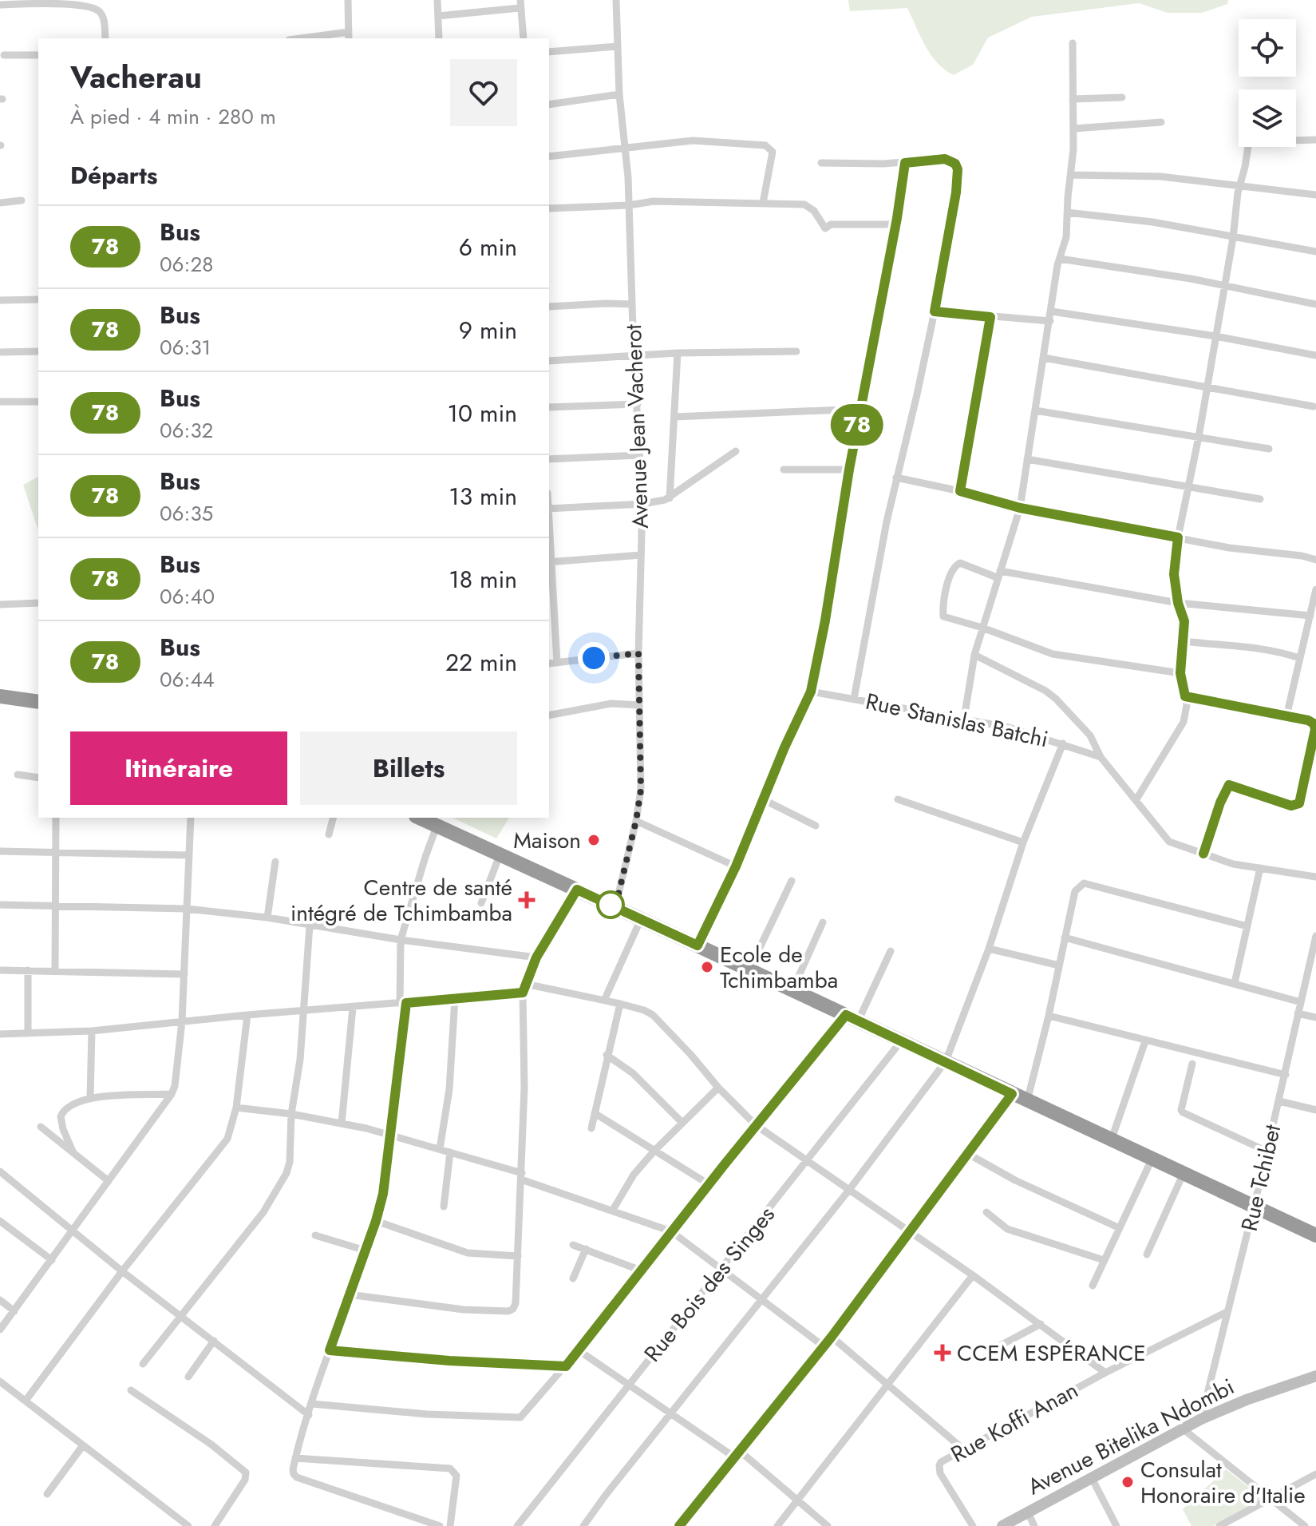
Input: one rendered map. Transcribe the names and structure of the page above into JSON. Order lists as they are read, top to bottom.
{
  "streets": {
    "street": [
      "Avenue Jean Vacherot",
      "Rue Stanislas Batchi",
      "Rue Tchibet",
      "Rue Bois des Singes",
      "Rue Koffi Anan",
      "Avenue Bitelika Ndombi"
    ]
  },
  "crossings": [
    ["Rue Tchibet", "Rue Koffi Anan"],
    ["Rue Tchibet", "Avenue Bitelika Ndombi"]
  ],
  "places": {
    "other": ["Maison", "Ecole de Tchimbamba", "Consulat Honoraire d'Italie"],
    "health": ["Centre de santé intégré de Tchimbamba", "CCEM ESPÉRANCE"]
  },
  "lines": ["bus line 78"],
  "page": {
    "on_map": "78",
    "heading": [
      ["Vacherau", "À pied · 4 min · 280 m"],
      "Départs"
    ],
    "list": [
      {
        "mark": "78",
        "name": "Bus",
        "note": "06:28",
        "value": "6 min"
      },
      {
        "mark": "78",
        "name": "Bus",
        "note": "06:31",
        "value": "9 min"
      },
      {
        "mark": "78",
        "name": "Bus",
        "note": "06:32",
        "value": "10 min"
      },
      {
        "mark": "78",
        "name": "Bus",
        "note": "06:35",
        "value": "13 min"
      },
      {
        "mark": "78",
        "name": "Bus",
        "note": "06:40",
        "value": "18 min"
      },
      {
        "mark": "78",
        "name": "Bus",
        "note": "06:44",
        "value": "22 min"
      }
    ],
    "buttons": ["Itinéraire", "Billets"]
  }
}
